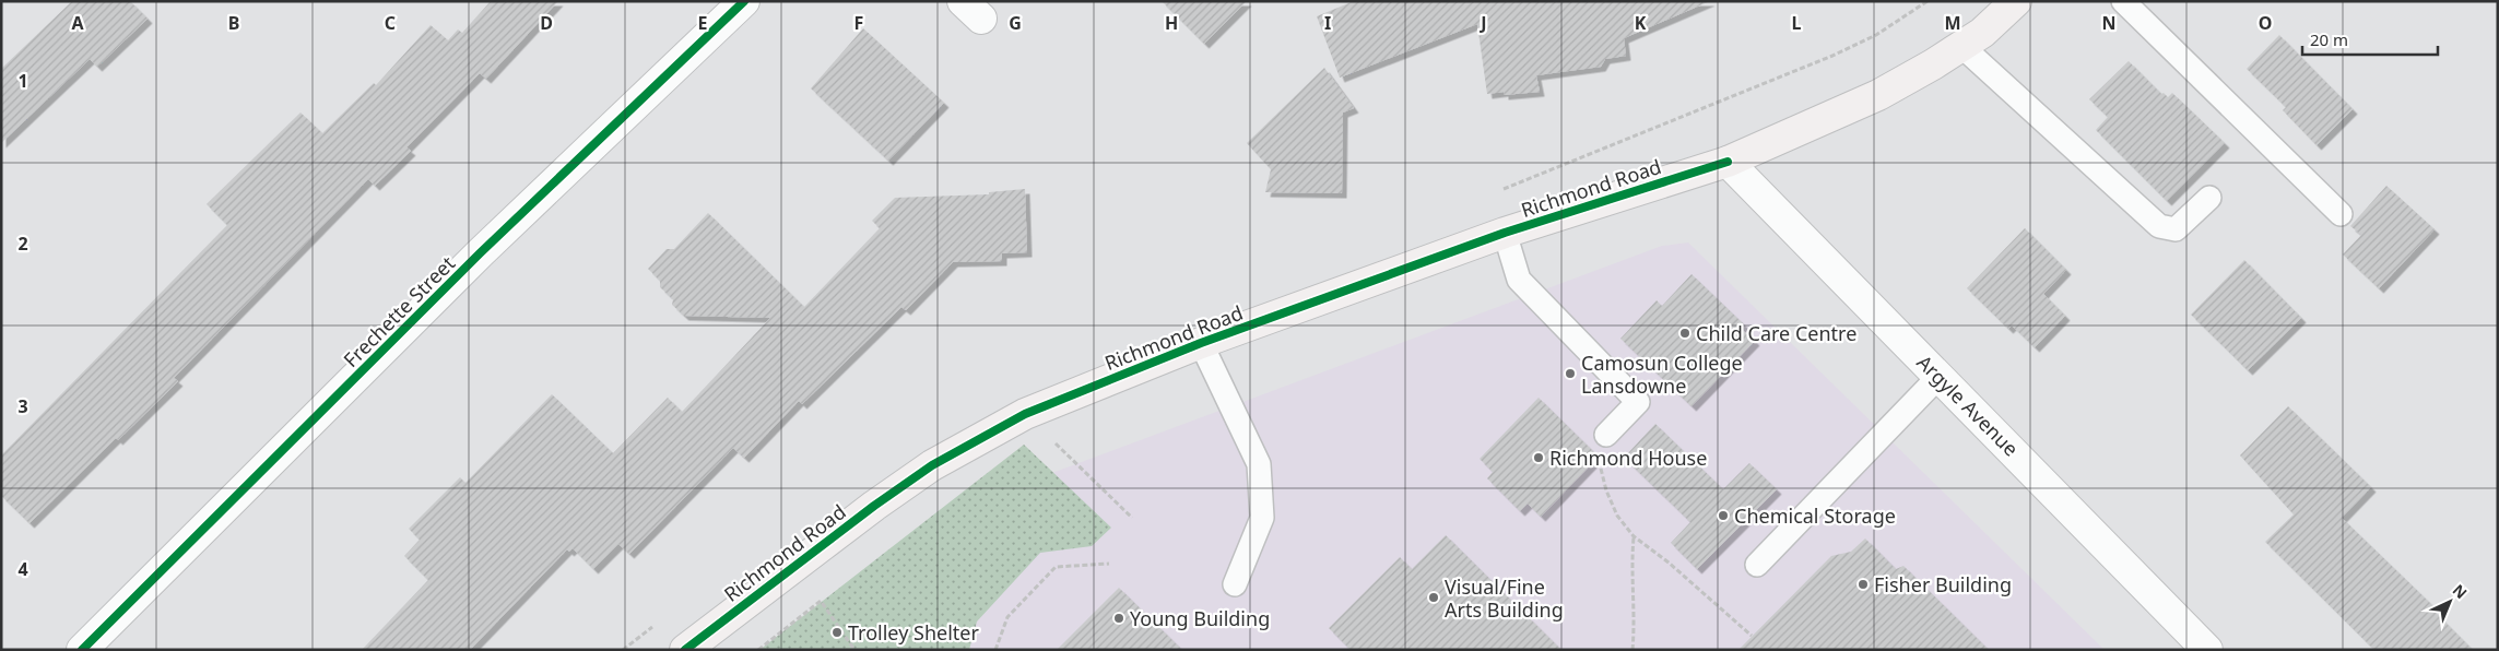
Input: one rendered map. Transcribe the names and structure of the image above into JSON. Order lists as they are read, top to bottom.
{
  "streets": {
    "main road": ["Richmond Road"],
    "street": ["Frechette Street", "Argyle Avenue"]
  },
  "crossings": [
    ["Richmond Road", "Argyle Avenue"]
  ],
  "places": [
    "Child Care Centre",
    "Camosun College Lansdowne",
    "Richmond House",
    "Chemical Storage",
    "Fisher Building",
    "Visual/Fine Arts Building",
    "Young Building",
    "Trolley Shelter"
  ],
  "scale_bar": "20 m",
  "north": "top right",
  "grid": {
    "columns": [
      "A",
      "B",
      "C",
      "D",
      "E",
      "F",
      "G",
      "H",
      "I",
      "J",
      "K",
      "L",
      "M",
      "N",
      "O"
    ],
    "rows": [
      "1",
      "2",
      "3",
      "4"
    ]
  }
}
